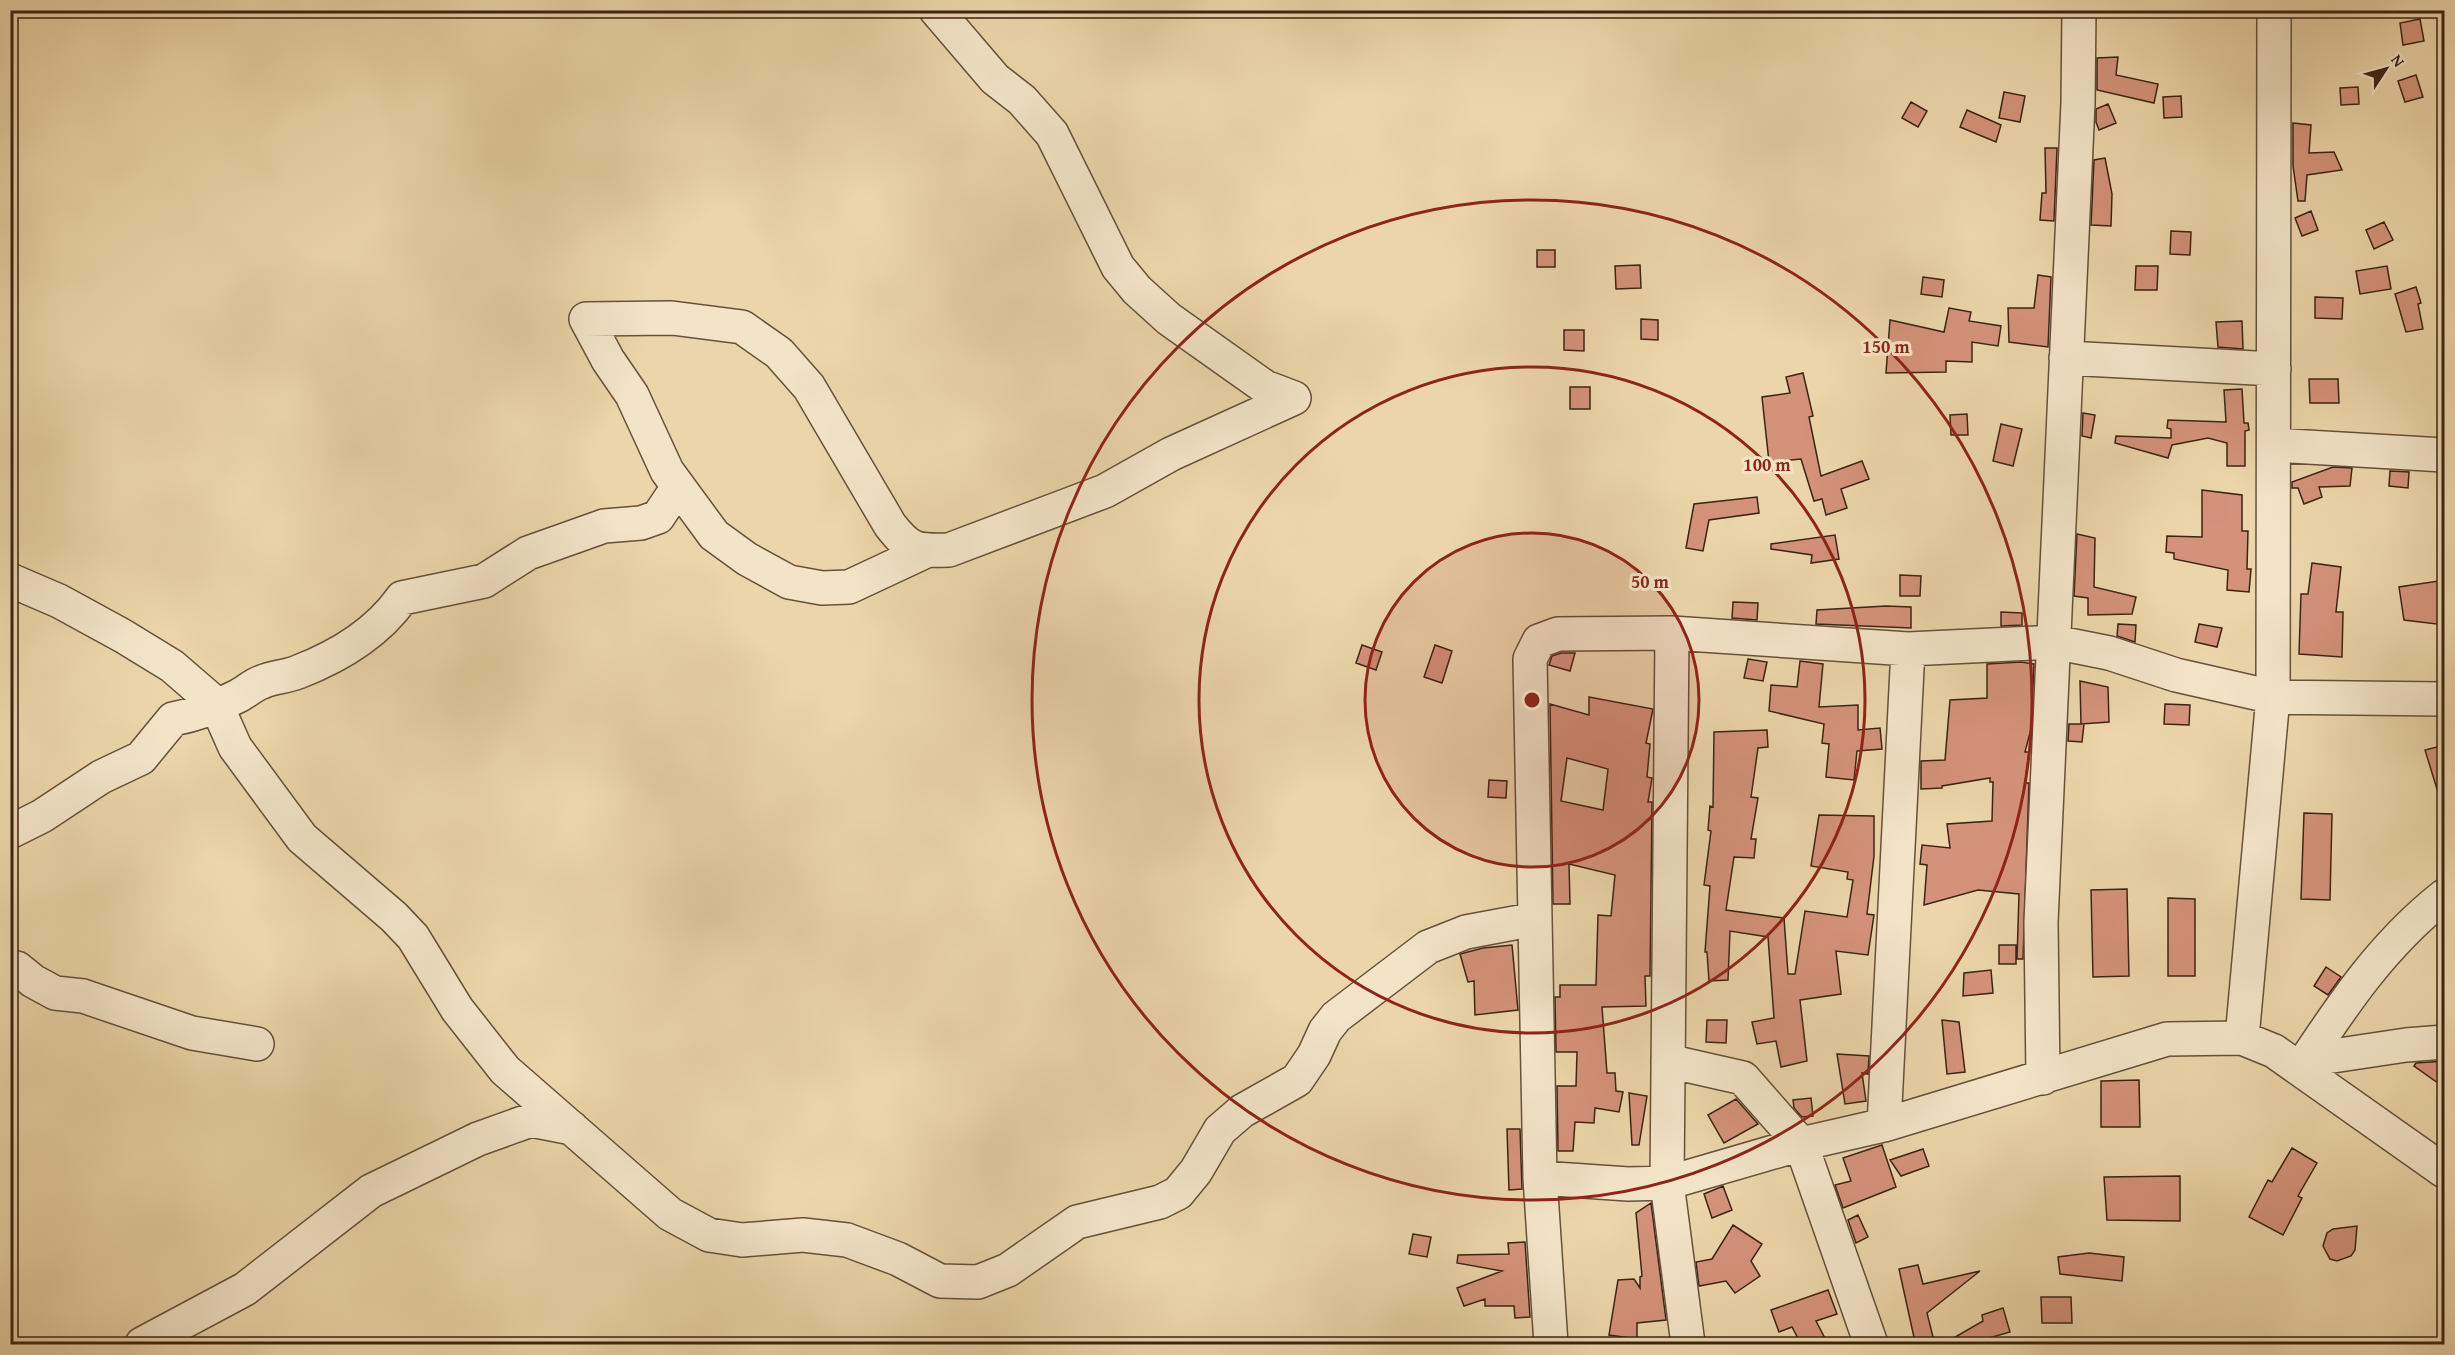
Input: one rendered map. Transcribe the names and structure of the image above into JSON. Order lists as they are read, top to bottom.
{
  "north": "top right",
  "rings": ["150 m", "100 m", "50 m"]
}
